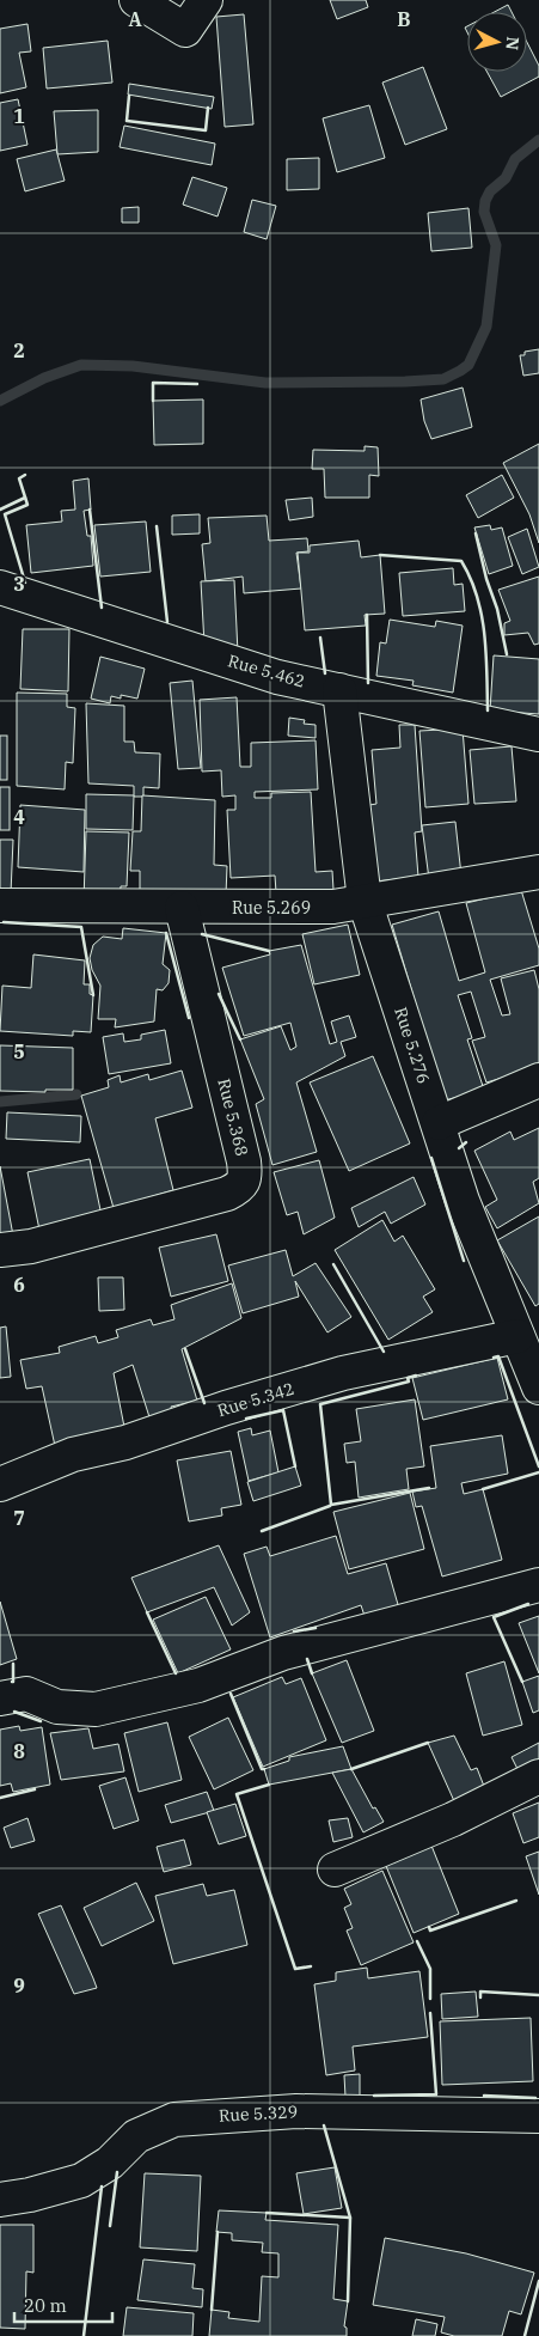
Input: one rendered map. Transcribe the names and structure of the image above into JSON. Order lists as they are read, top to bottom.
{
  "streets": {
    "street": [
      "Rue 5.462",
      "Rue 5.269",
      "Rue 5.276",
      "Rue 5.368",
      "Rue 5.342",
      "Rue 5.329"
    ]
  },
  "crossings": [
    ["Rue 5.462", "Rue 5.276"],
    ["Rue 5.269", "Rue 5.276"],
    ["Rue 5.269", "Rue 5.368"],
    ["Rue 5.276", "Rue 5.342"]
  ],
  "scale_bar": "20 m",
  "north": "right",
  "grid": {
    "columns": ["A", "B"],
    "rows": [
      "1",
      "2",
      "3",
      "4",
      "5",
      "6",
      "7",
      "8",
      "9"
    ]
  }
}
